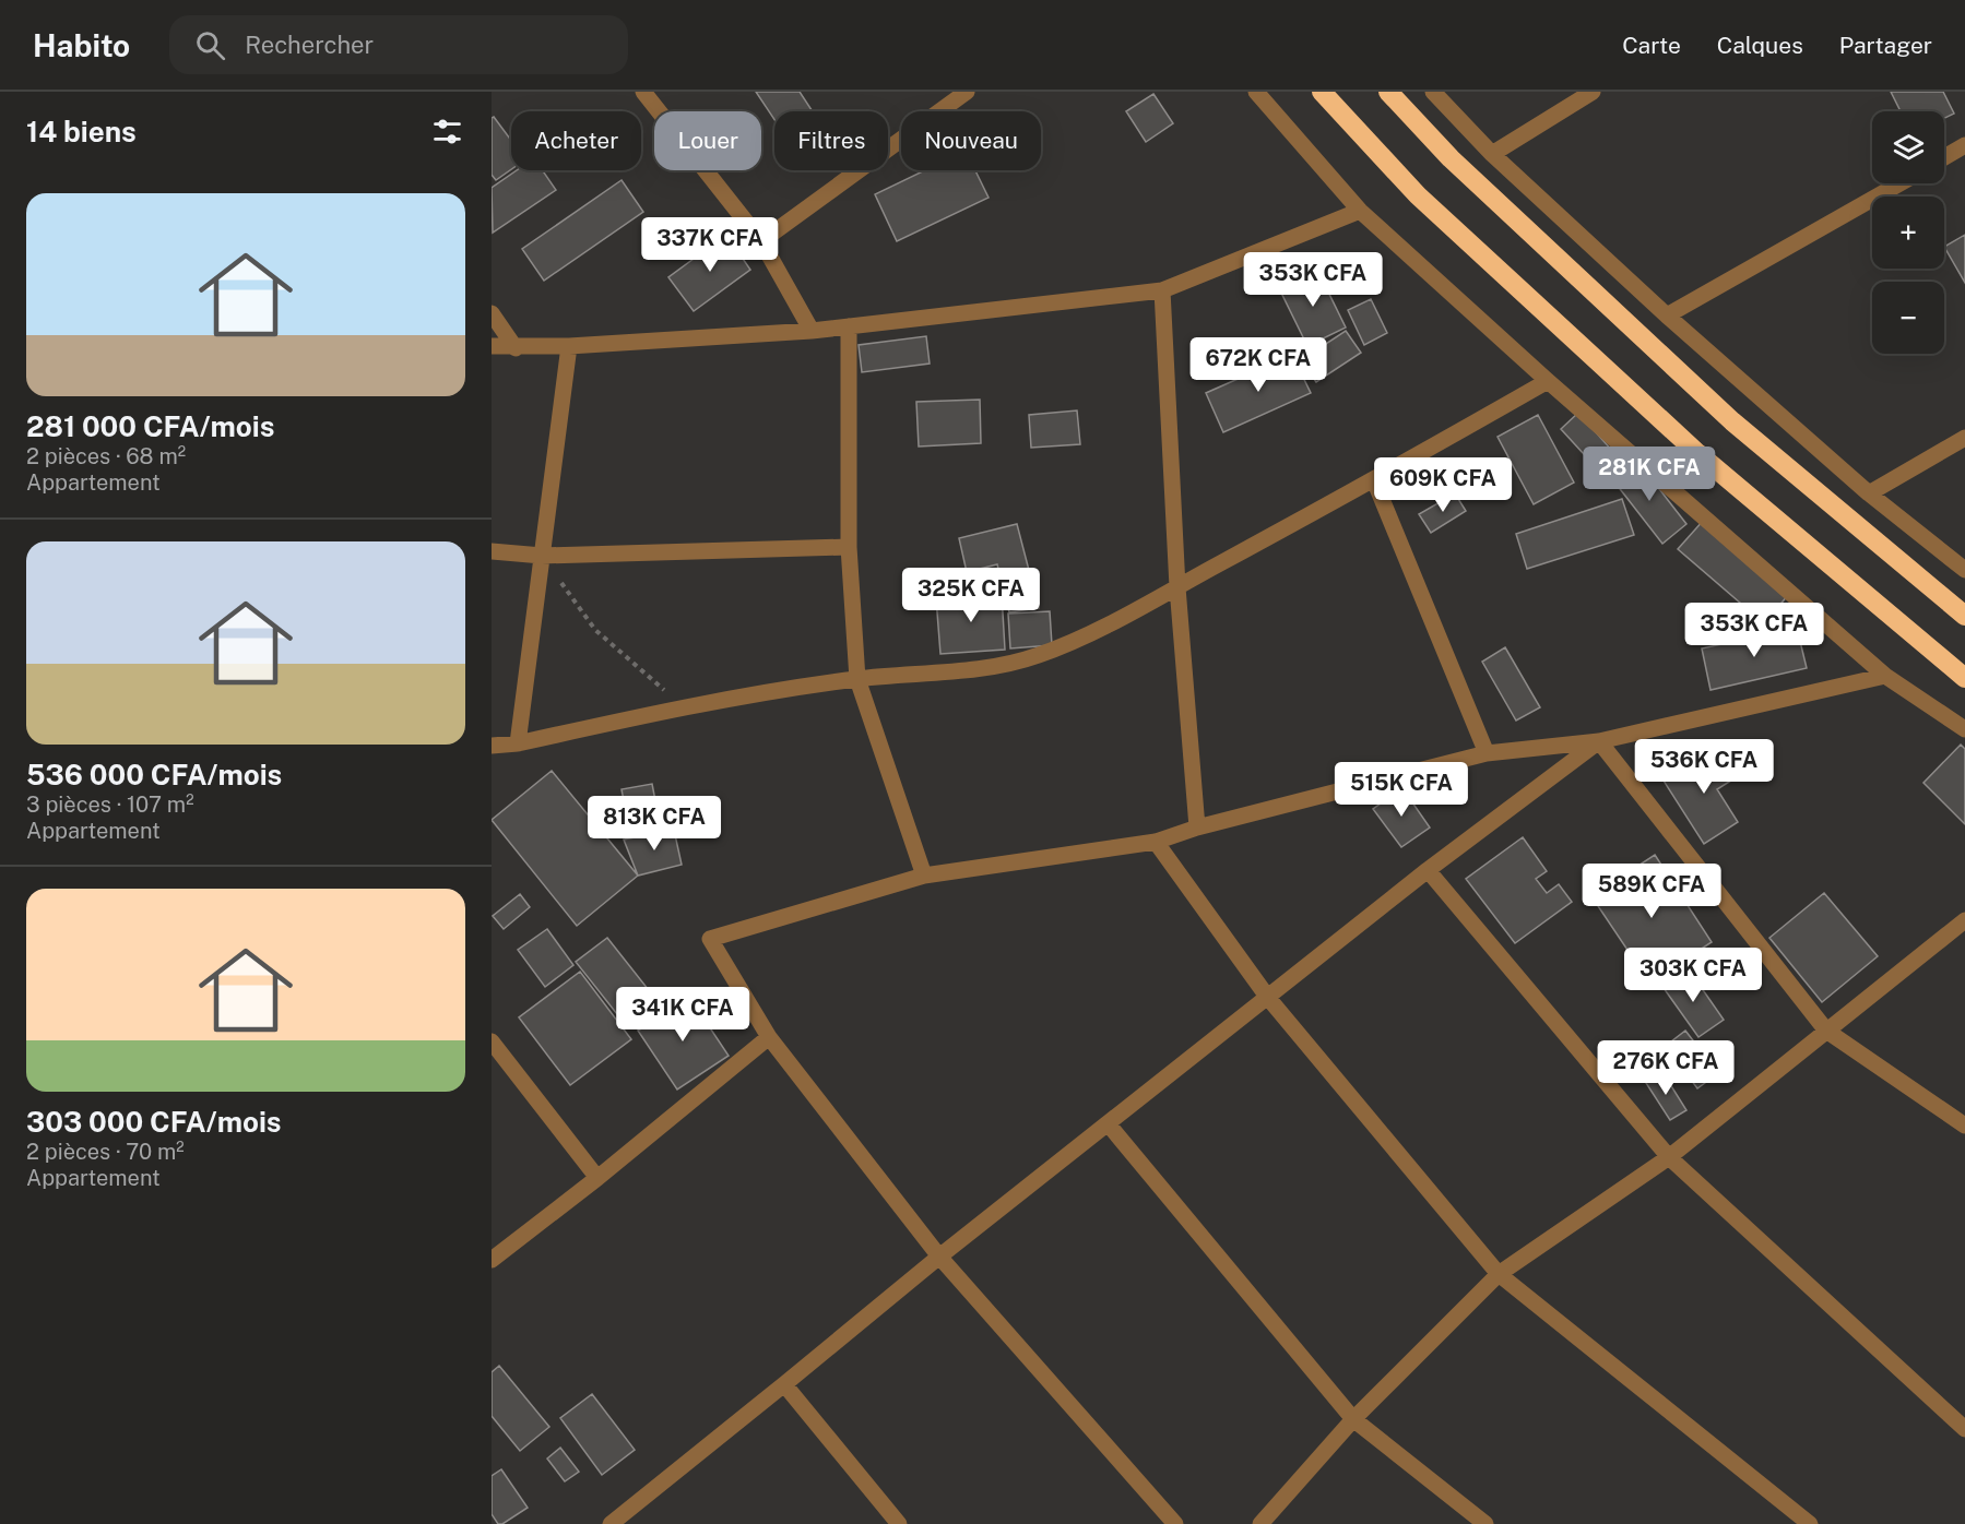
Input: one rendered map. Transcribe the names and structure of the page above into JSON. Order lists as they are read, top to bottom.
{
  "page": {
    "header": "Habito",
    "search": "Rechercher",
    "nav": ["Carte", "Calques", "Partager"],
    "heading": "14 biens",
    "map_buttons": ["+", "−"],
    "chip": [
      "Acheter",
      "Louer",
      "Filtres",
      "Nouveau"
    ],
    "list": [
      {
        "name": "281 000 CFA/mois",
        "note": "2 pièces · 68 m² · Appartement"
      },
      {
        "name": "536 000 CFA/mois",
        "note": "3 pièces · 107 m² · Appartement"
      },
      {
        "name": "303 000 CFA/mois",
        "note": "2 pièces · 70 m² · Appartement"
      }
    ],
    "price": [
      "337K CFA",
      "353K CFA",
      "672K CFA",
      "281K CFA",
      "609K CFA",
      "325K CFA",
      "353K CFA",
      "536K CFA",
      "515K CFA",
      "813K CFA",
      "589K CFA",
      "303K CFA",
      "341K CFA",
      "276K CFA"
    ]
  }
}
